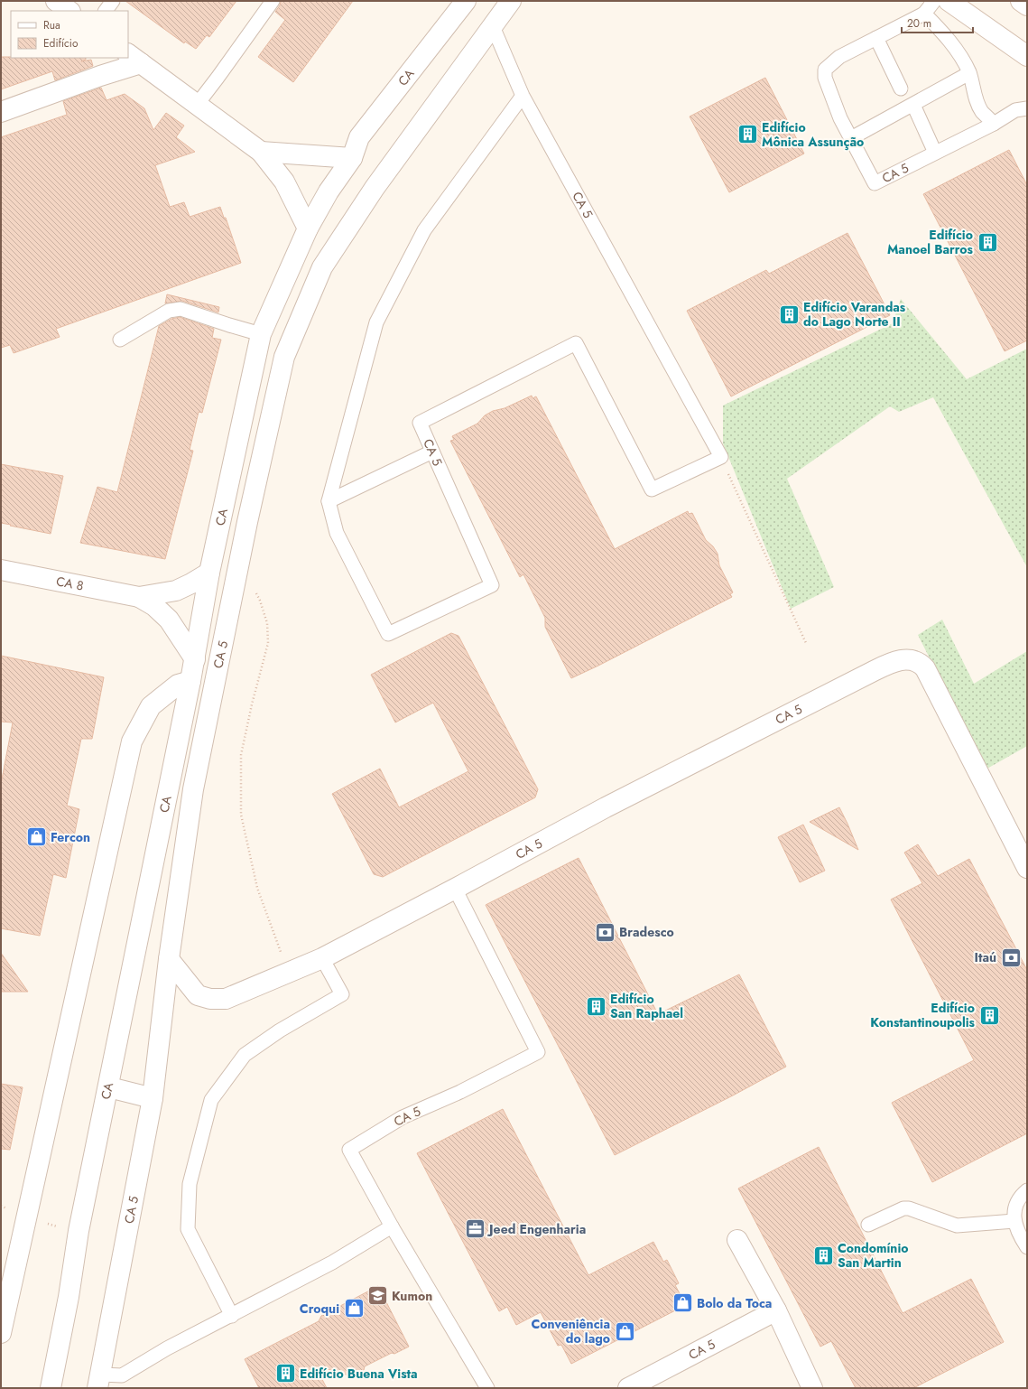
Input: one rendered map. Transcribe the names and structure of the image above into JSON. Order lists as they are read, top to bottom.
{
  "streets": {
    "street": ["CA", "CA 5", "CA 8"]
  },
  "crossings": [
    ["CA", "CA 8"]
  ],
  "places": {
    "building": [
      "Edifício Mônica Assunção",
      "Edifício Manoel Barros",
      "Edifício Varandas do Lago Norte II",
      "Edifício San Raphael",
      "Edifício Konstantinoupolis",
      "Condomínio San Martin",
      "Edifício Buena Vista"
    ],
    "shop": [
      "Fercon",
      "Bolo da Toca",
      "Croqui",
      "Conveniência do lago"
    ],
    "bank": ["Bradesco", "Itaú"],
    "office": ["Jeed Engenharia"],
    "school or university": ["Kumon"]
  },
  "legend": ["Rua", "Edifício"],
  "scale_bar": "20 m"
}
